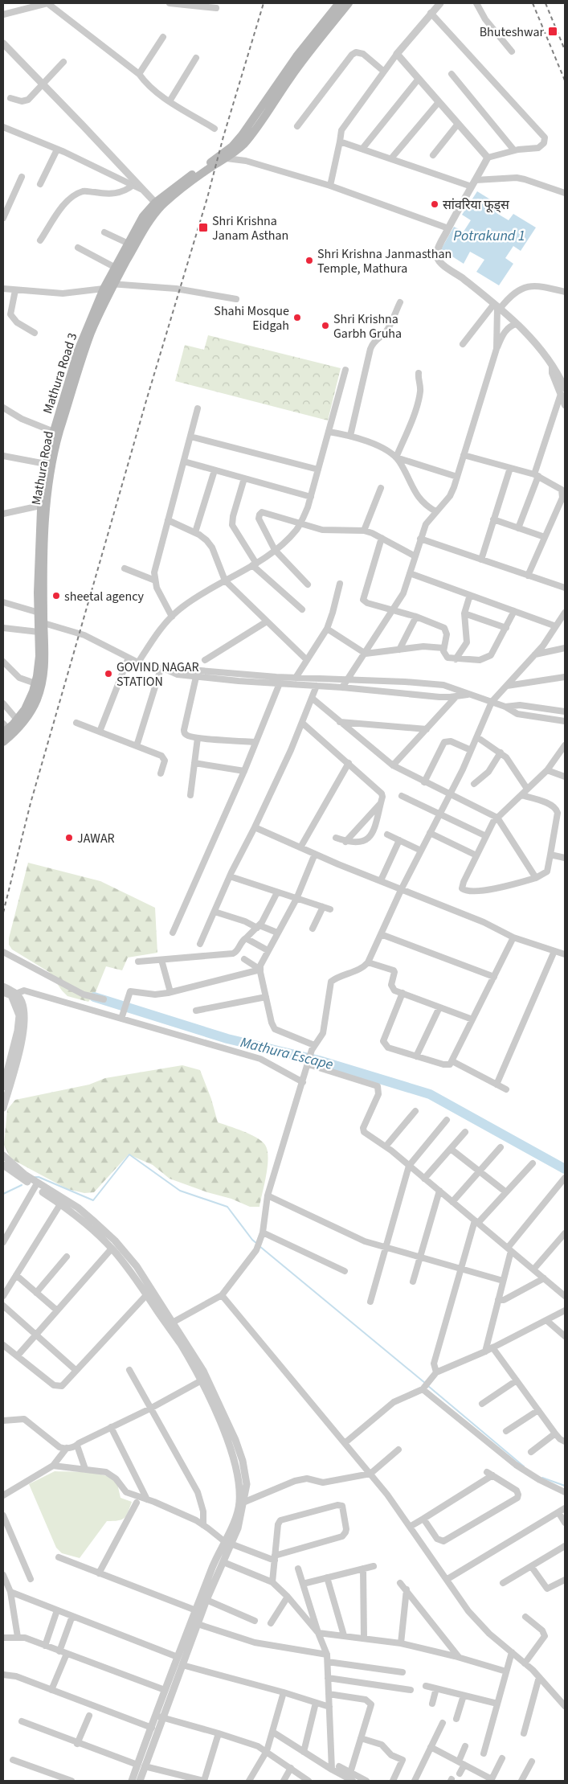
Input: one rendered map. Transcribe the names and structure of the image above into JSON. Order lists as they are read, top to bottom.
{
  "streets": {
    "main road": ["Mathura Road 3", "Mathura Road"]
  },
  "crossings": [
    ["Mathura Road 3", "Mathura Road"]
  ],
  "water": ["Potrakund 1", "Mathura Escape"],
  "places": {
    "transit": ["Bhuteshwar", "Shri Krishna Janam Asthan"],
    "other": [
      "सांवरिया फूड्स",
      "Shri Krishna Janmasthan Temple, Mathura",
      "Shahi Mosque Eidgah",
      "Shri Krishna Garbh Gruha",
      "sheetal agency",
      "GOVIND NAGAR STATION",
      "JAWAR"
    ]
  }
}
